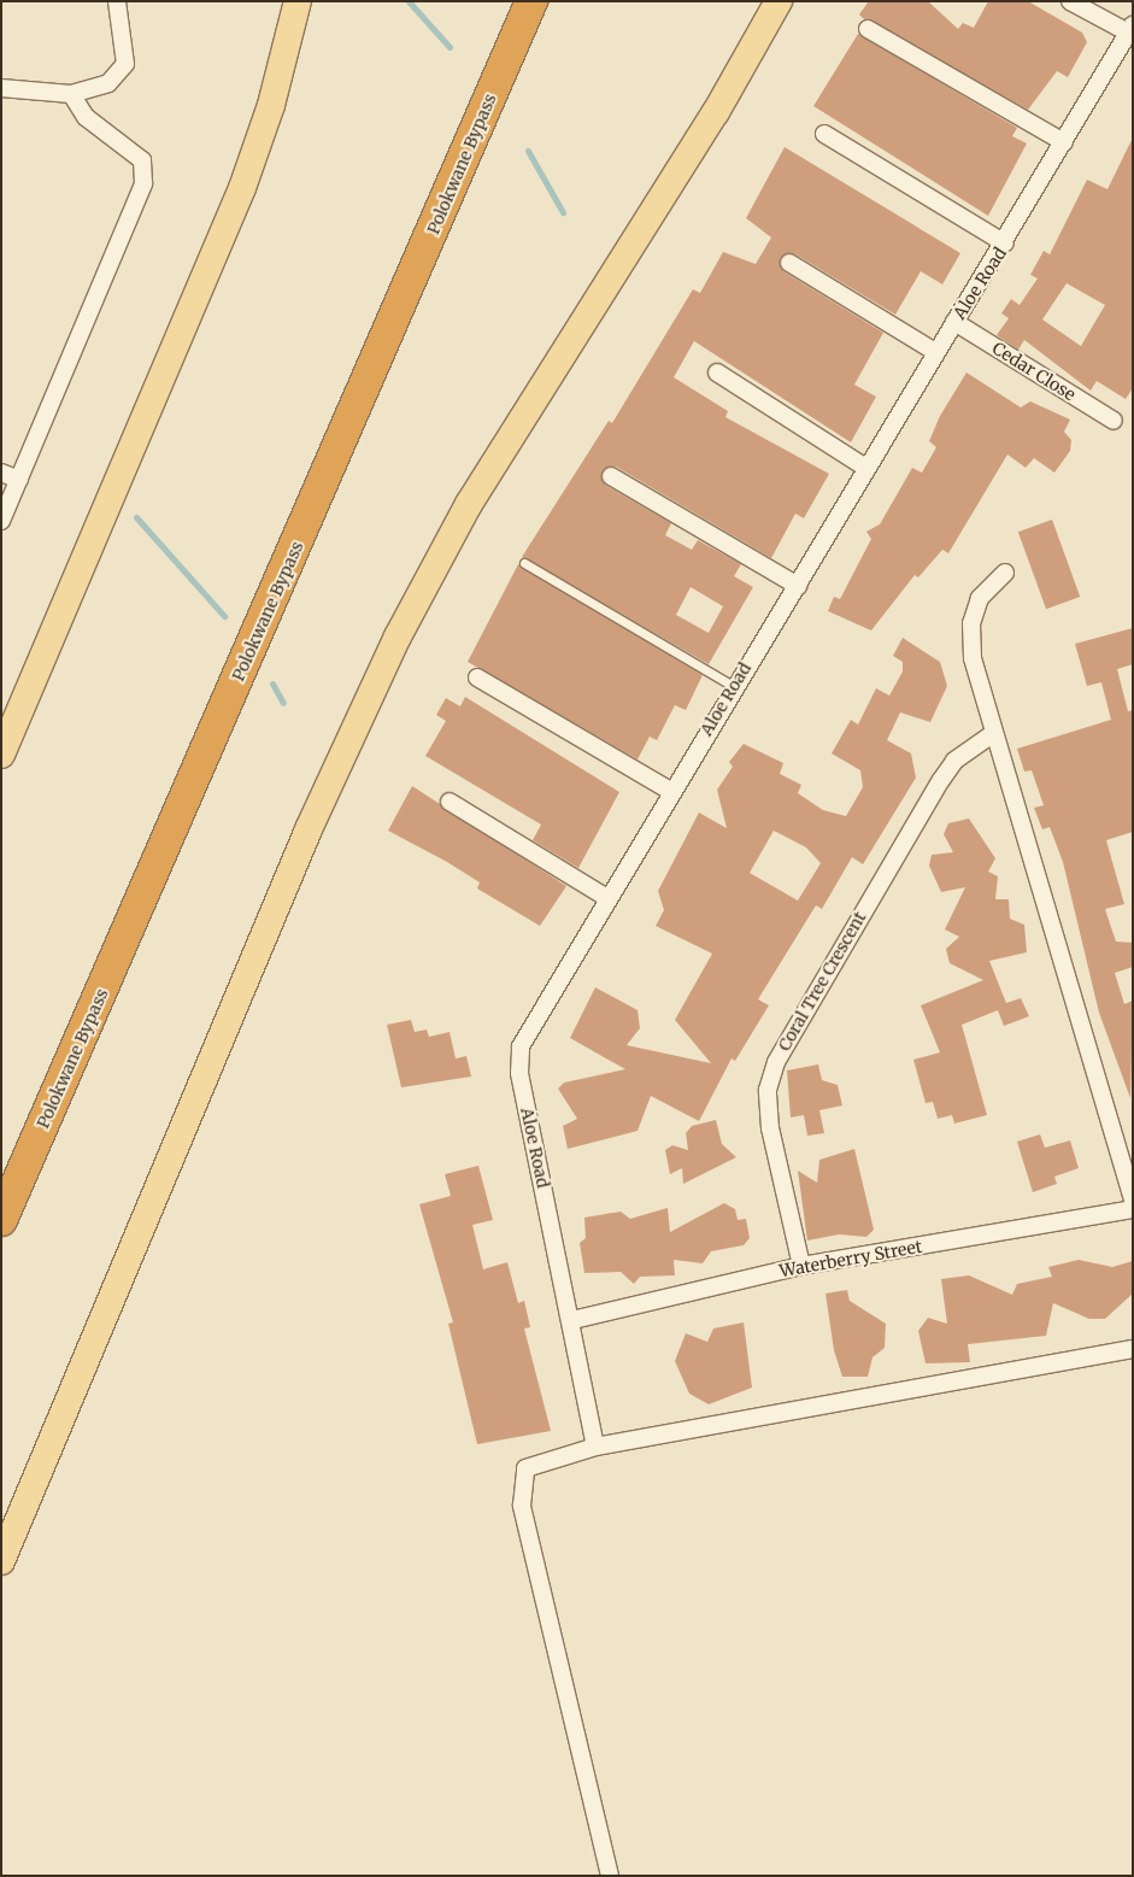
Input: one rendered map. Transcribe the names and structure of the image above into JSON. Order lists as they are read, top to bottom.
{
  "streets": {
    "highway": ["Polokwane Bypass"],
    "street": [
      "Aloe Road",
      "Cedar Close",
      "Coral Tree Crescent",
      "Waterberry Street"
    ]
  },
  "crossings": [
    ["Aloe Road", "Cedar Close"],
    ["Aloe Road", "Waterberry Street"],
    ["Coral Tree Crescent", "Waterberry Street"]
  ]
}
